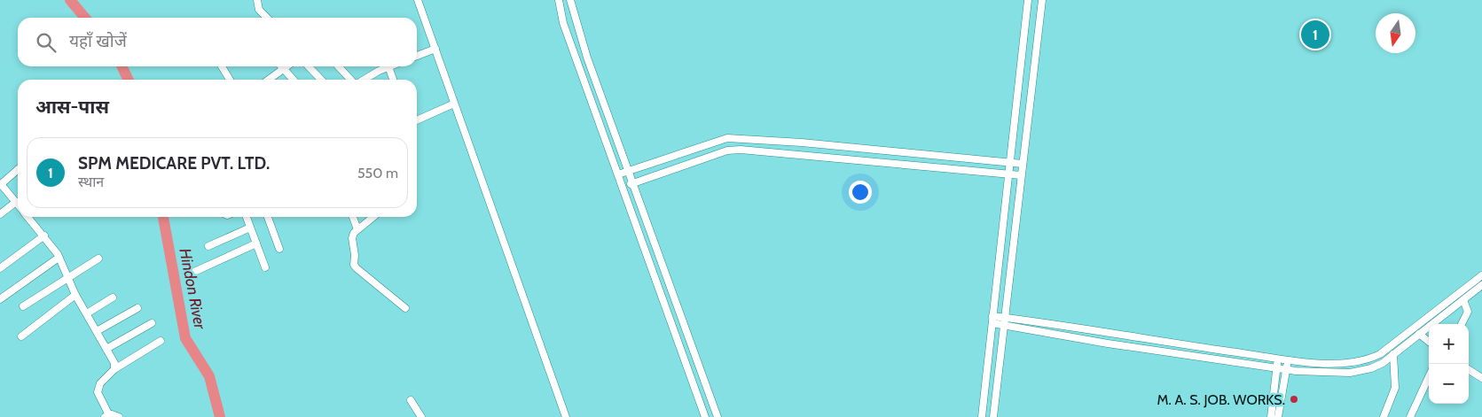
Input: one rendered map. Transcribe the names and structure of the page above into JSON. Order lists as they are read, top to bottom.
{
  "water": ["Hindon River"],
  "places": ["M. A. S. JOB. WORKS."],
  "north": "bottom",
  "page": {
    "search": "यहाँ खोजें",
    "pins": "1",
    "heading": "आस-पास",
    "list": [
      {
        "mark": "1",
        "name": "SPM MEDICARE PVT. LTD.",
        "note": "स्थान",
        "value": "550 m"
      }
    ],
    "map_buttons": ["+", "−"]
  }
}
